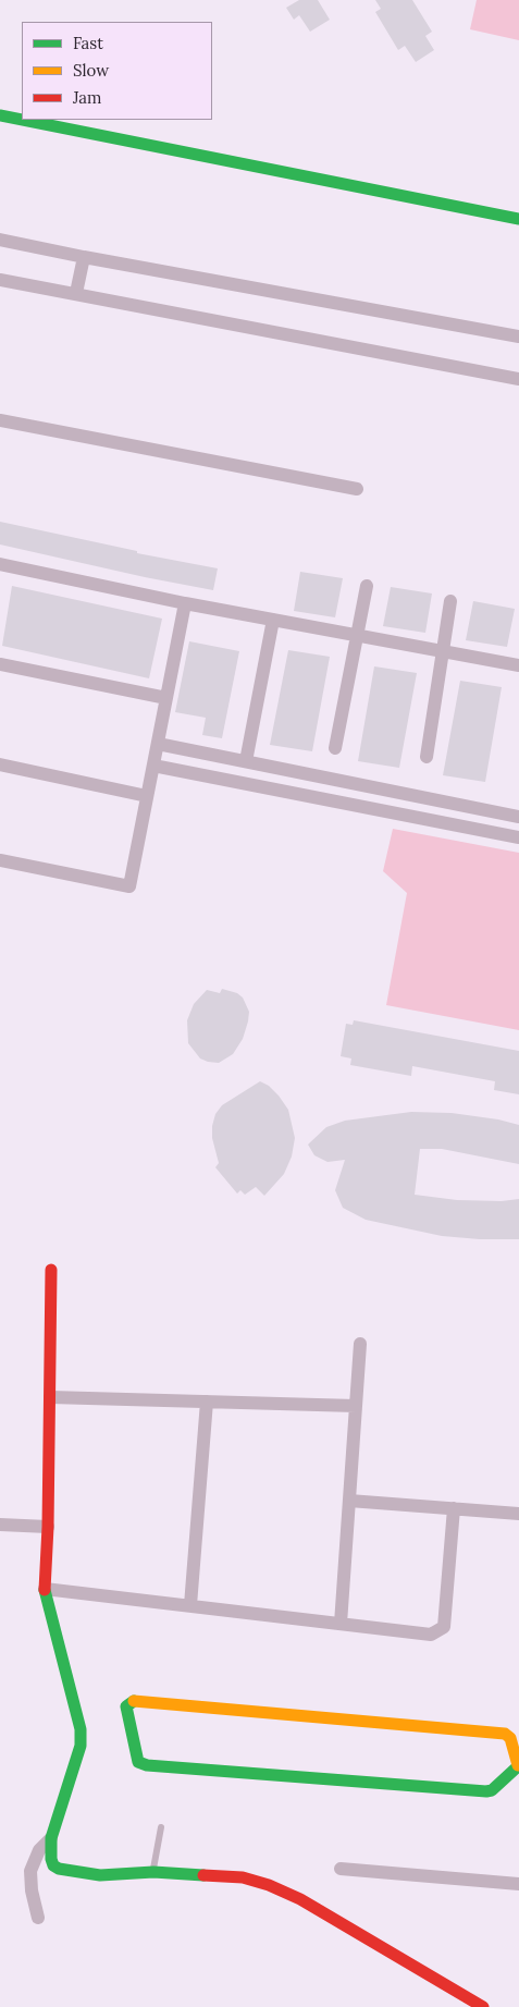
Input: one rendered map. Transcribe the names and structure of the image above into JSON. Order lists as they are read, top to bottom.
{
  "legend": ["Fast", "Slow", "Jam"]
}
